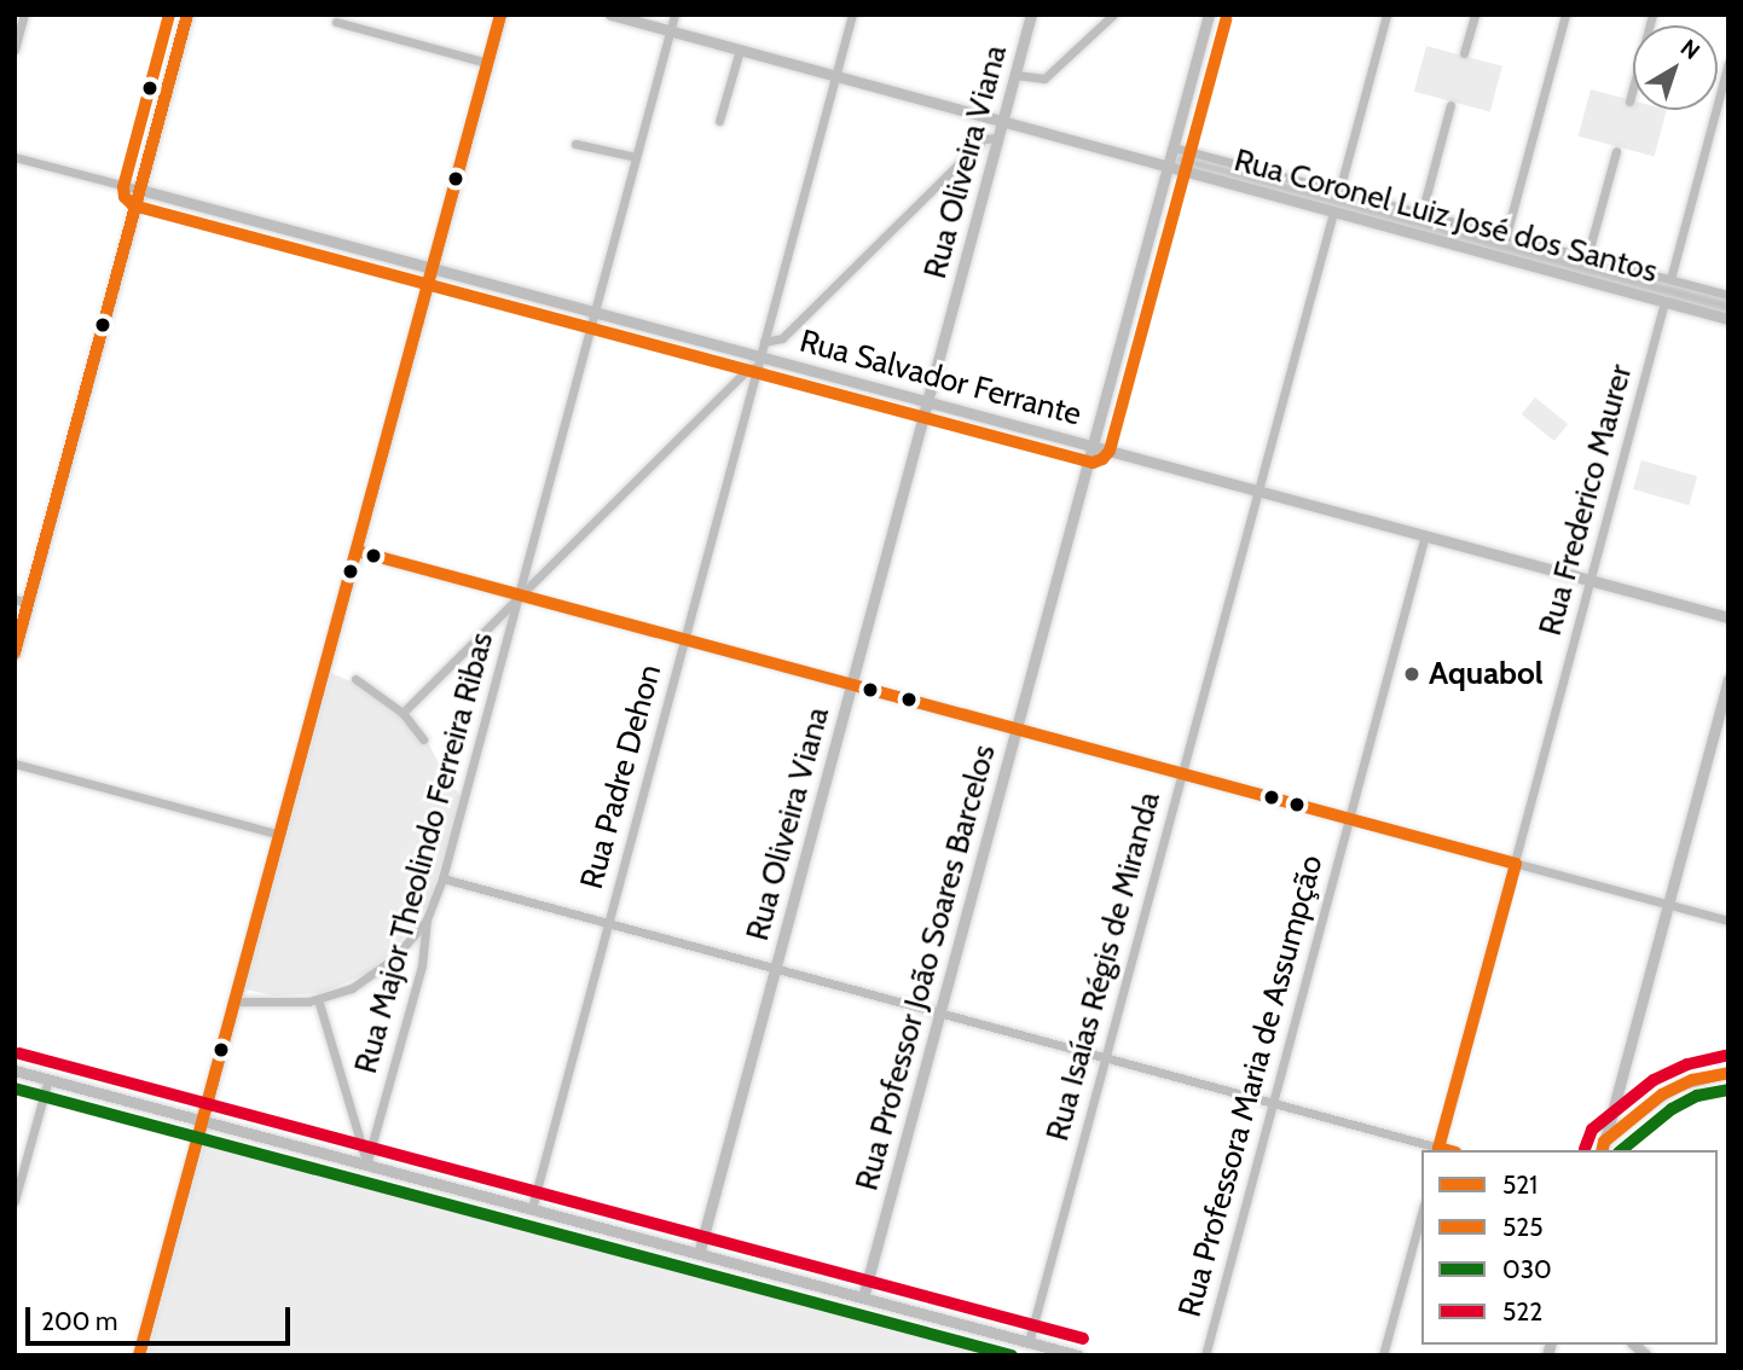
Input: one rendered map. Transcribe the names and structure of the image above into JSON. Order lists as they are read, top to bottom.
{
  "streets": {
    "main road": [
      "Rua Oliveira Viana",
      "Rua Coronel Luiz José dos Santos",
      "Rua Salvador Ferrante",
      "Rua Professor João Soares Barcelos"
    ],
    "street": [
      "Rua Frederico Maurer",
      "Rua Padre Dehon",
      "Rua Major Theolindo Ferreira Ribas",
      "Rua Isaías Régis de Miranda",
      "Rua Professora Maria de Assumpção"
    ]
  },
  "crossings": [
    ["Rua Oliveira Viana", "Rua Coronel Luiz José dos Santos"],
    ["Rua Oliveira Viana", "Rua Salvador Ferrante"],
    ["Rua Coronel Luiz José dos Santos", "Rua Frederico Maurer"],
    ["Rua Coronel Luiz José dos Santos", "Rua Padre Dehon"],
    ["Rua Coronel Luiz José dos Santos", "Rua Major Theolindo Ferreira Ribas"],
    ["Rua Coronel Luiz José dos Santos", "Rua Isaías Régis de Miranda"],
    ["Rua Coronel Luiz José dos Santos", "Rua Professor João Soares Barcelos"],
    ["Rua Salvador Ferrante", "Rua Frederico Maurer"],
    ["Rua Salvador Ferrante", "Rua Padre Dehon"],
    ["Rua Salvador Ferrante", "Rua Major Theolindo Ferreira Ribas"],
    ["Rua Salvador Ferrante", "Rua Isaías Régis de Miranda"],
    ["Rua Salvador Ferrante", "Rua Professor João Soares Barcelos"],
    ["Rua Salvador Ferrante", "Rua Professora Maria de Assumpção"]
  ],
  "places": ["Aquabol"],
  "lines": [
    "transit line 521",
    "transit line 525",
    "transit line 522",
    "transit line 030"
  ],
  "legend": [
    "521",
    "525",
    "030",
    "522"
  ],
  "scale_bar": "200 m",
  "north": "top right"
}
